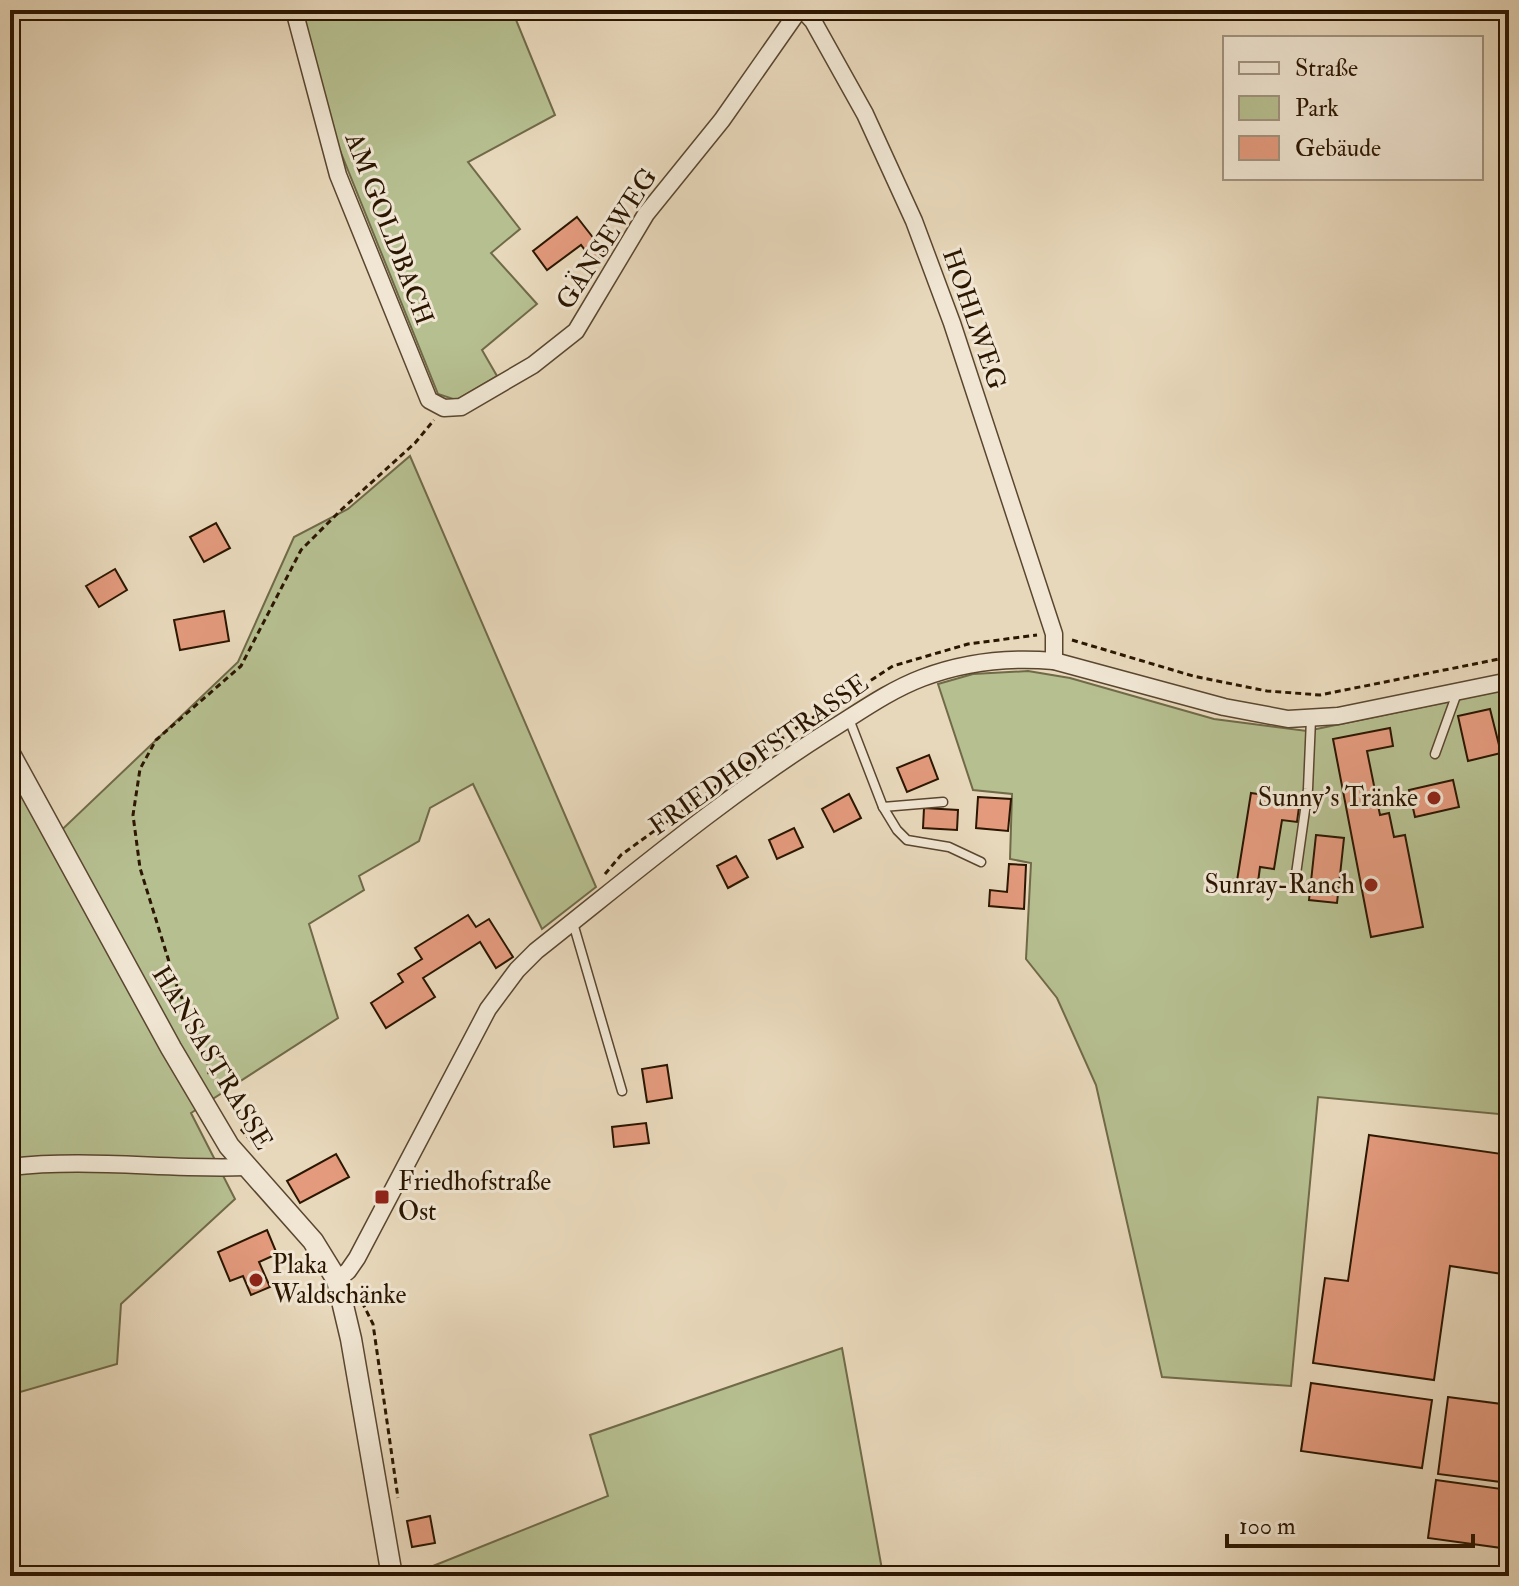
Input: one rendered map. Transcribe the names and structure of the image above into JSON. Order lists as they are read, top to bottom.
{
  "streets": {
    "street": [
      "AM GOLDBACH",
      "GÄNSEWEG",
      "HOHLWEG",
      "FRIEDHOFSTRASSE",
      "HANSASTRASSE"
    ]
  },
  "crossings": [
    ["AM GOLDBACH", "GÄNSEWEG"],
    ["GÄNSEWEG", "HOHLWEG"],
    ["HOHLWEG", "FRIEDHOFSTRASSE"],
    ["FRIEDHOFSTRASSE", "HANSASTRASSE"]
  ],
  "places": {
    "other": ["Sunny's Tränke", "Sunray-Ranch", "Plaka Waldschänke"],
    "transit": ["Friedhofstraße Ost"]
  },
  "legend": ["Straße", "Park", "Gebäude"],
  "scale_bar": "100 m"
}
